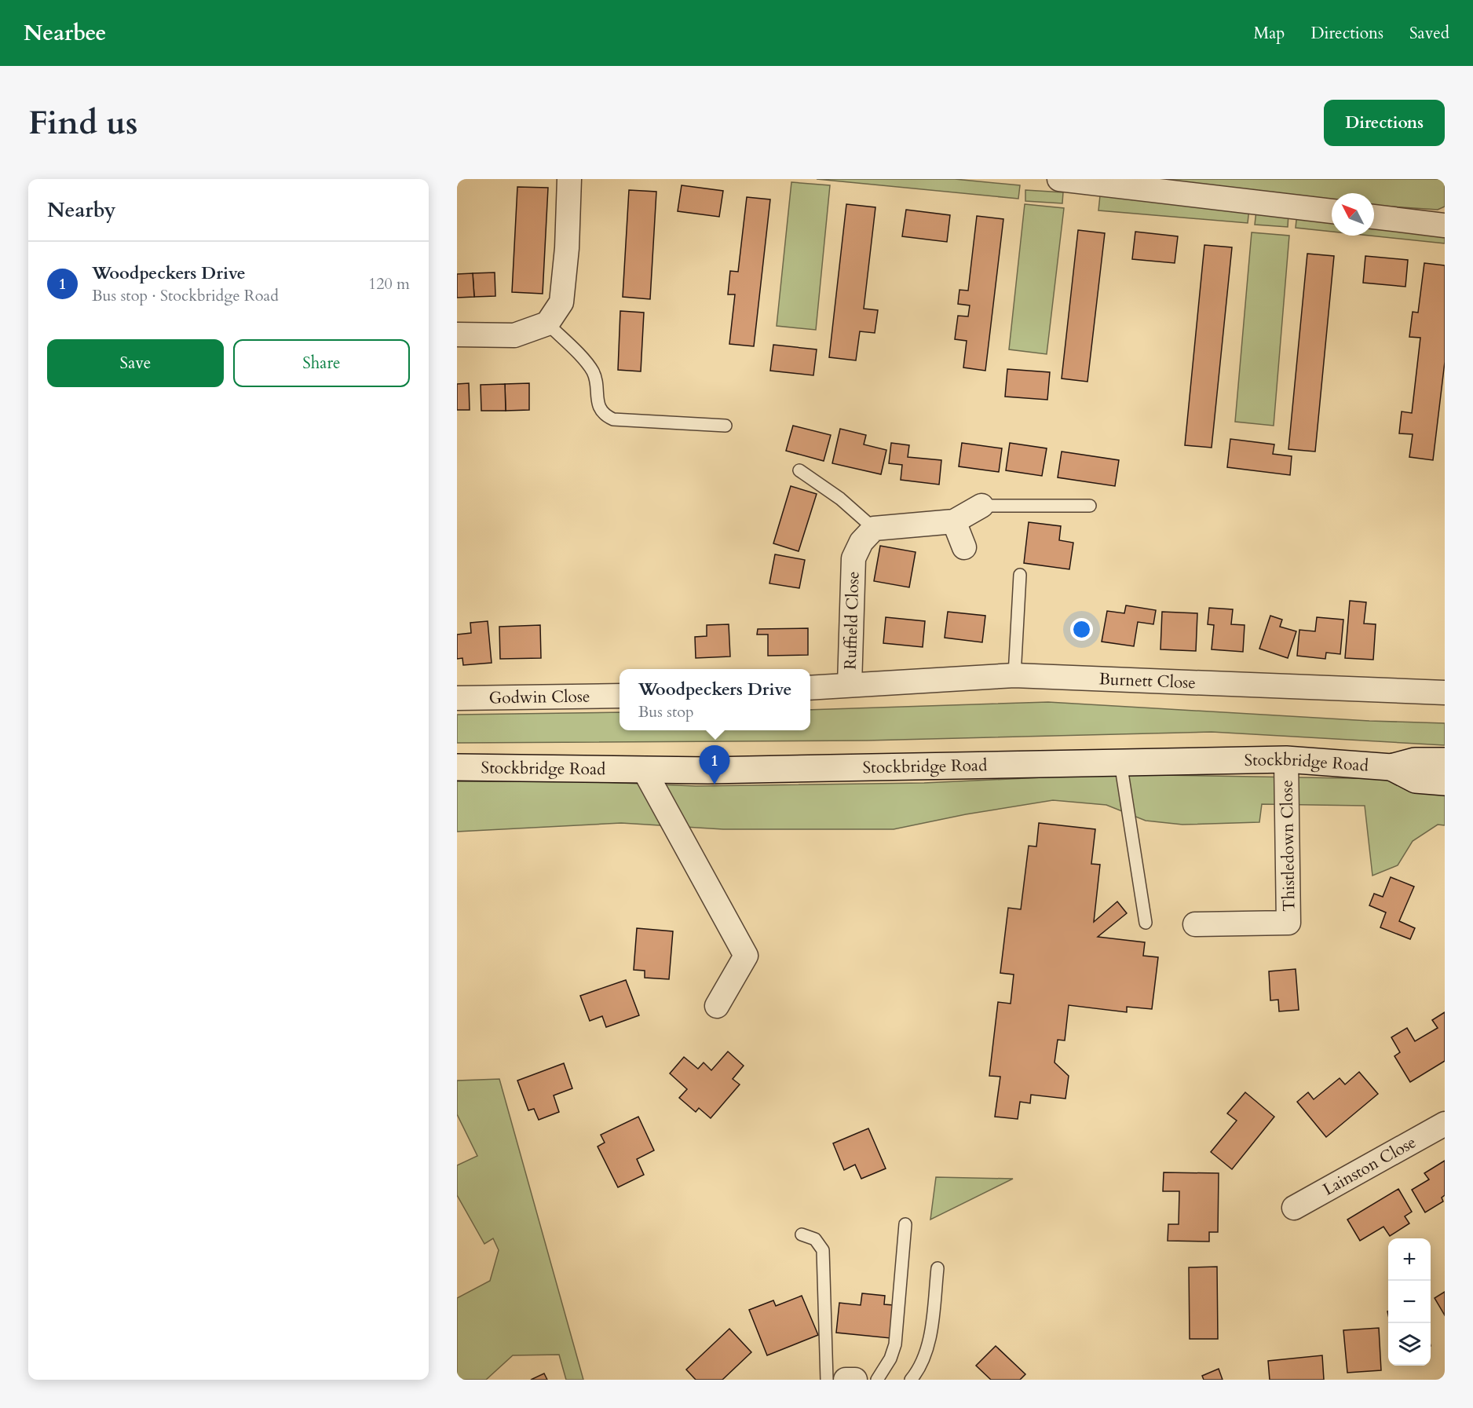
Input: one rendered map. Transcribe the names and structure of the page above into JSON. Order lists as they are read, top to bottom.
{
  "streets": {
    "main road": ["Stockbridge Road"],
    "street": [
      "Ruffield Close",
      "Burnett Close",
      "Godwin Close",
      "Thistledown Close",
      "Lainston Close"
    ]
  },
  "crossings": [
    ["Ruffield Close", "Burnett Close"],
    ["Stockbridge Road", "Thistledown Close"]
  ],
  "north": "top left",
  "page": {
    "header": "Nearbee",
    "nav": ["Map", "Directions", "Saved"],
    "buttons": [
      "Directions",
      ["Save", "Share"]
    ],
    "title": "Find us",
    "heading": "Nearby",
    "list": [
      {
        "mark": "1",
        "name": "Woodpeckers Drive",
        "note": "Bus stop · Stockbridge Road",
        "value": "120 m"
      }
    ],
    "popup": ["Woodpeckers Drive", "Bus stop"],
    "pins": "1",
    "map_buttons": ["+", "−"]
  }
}
